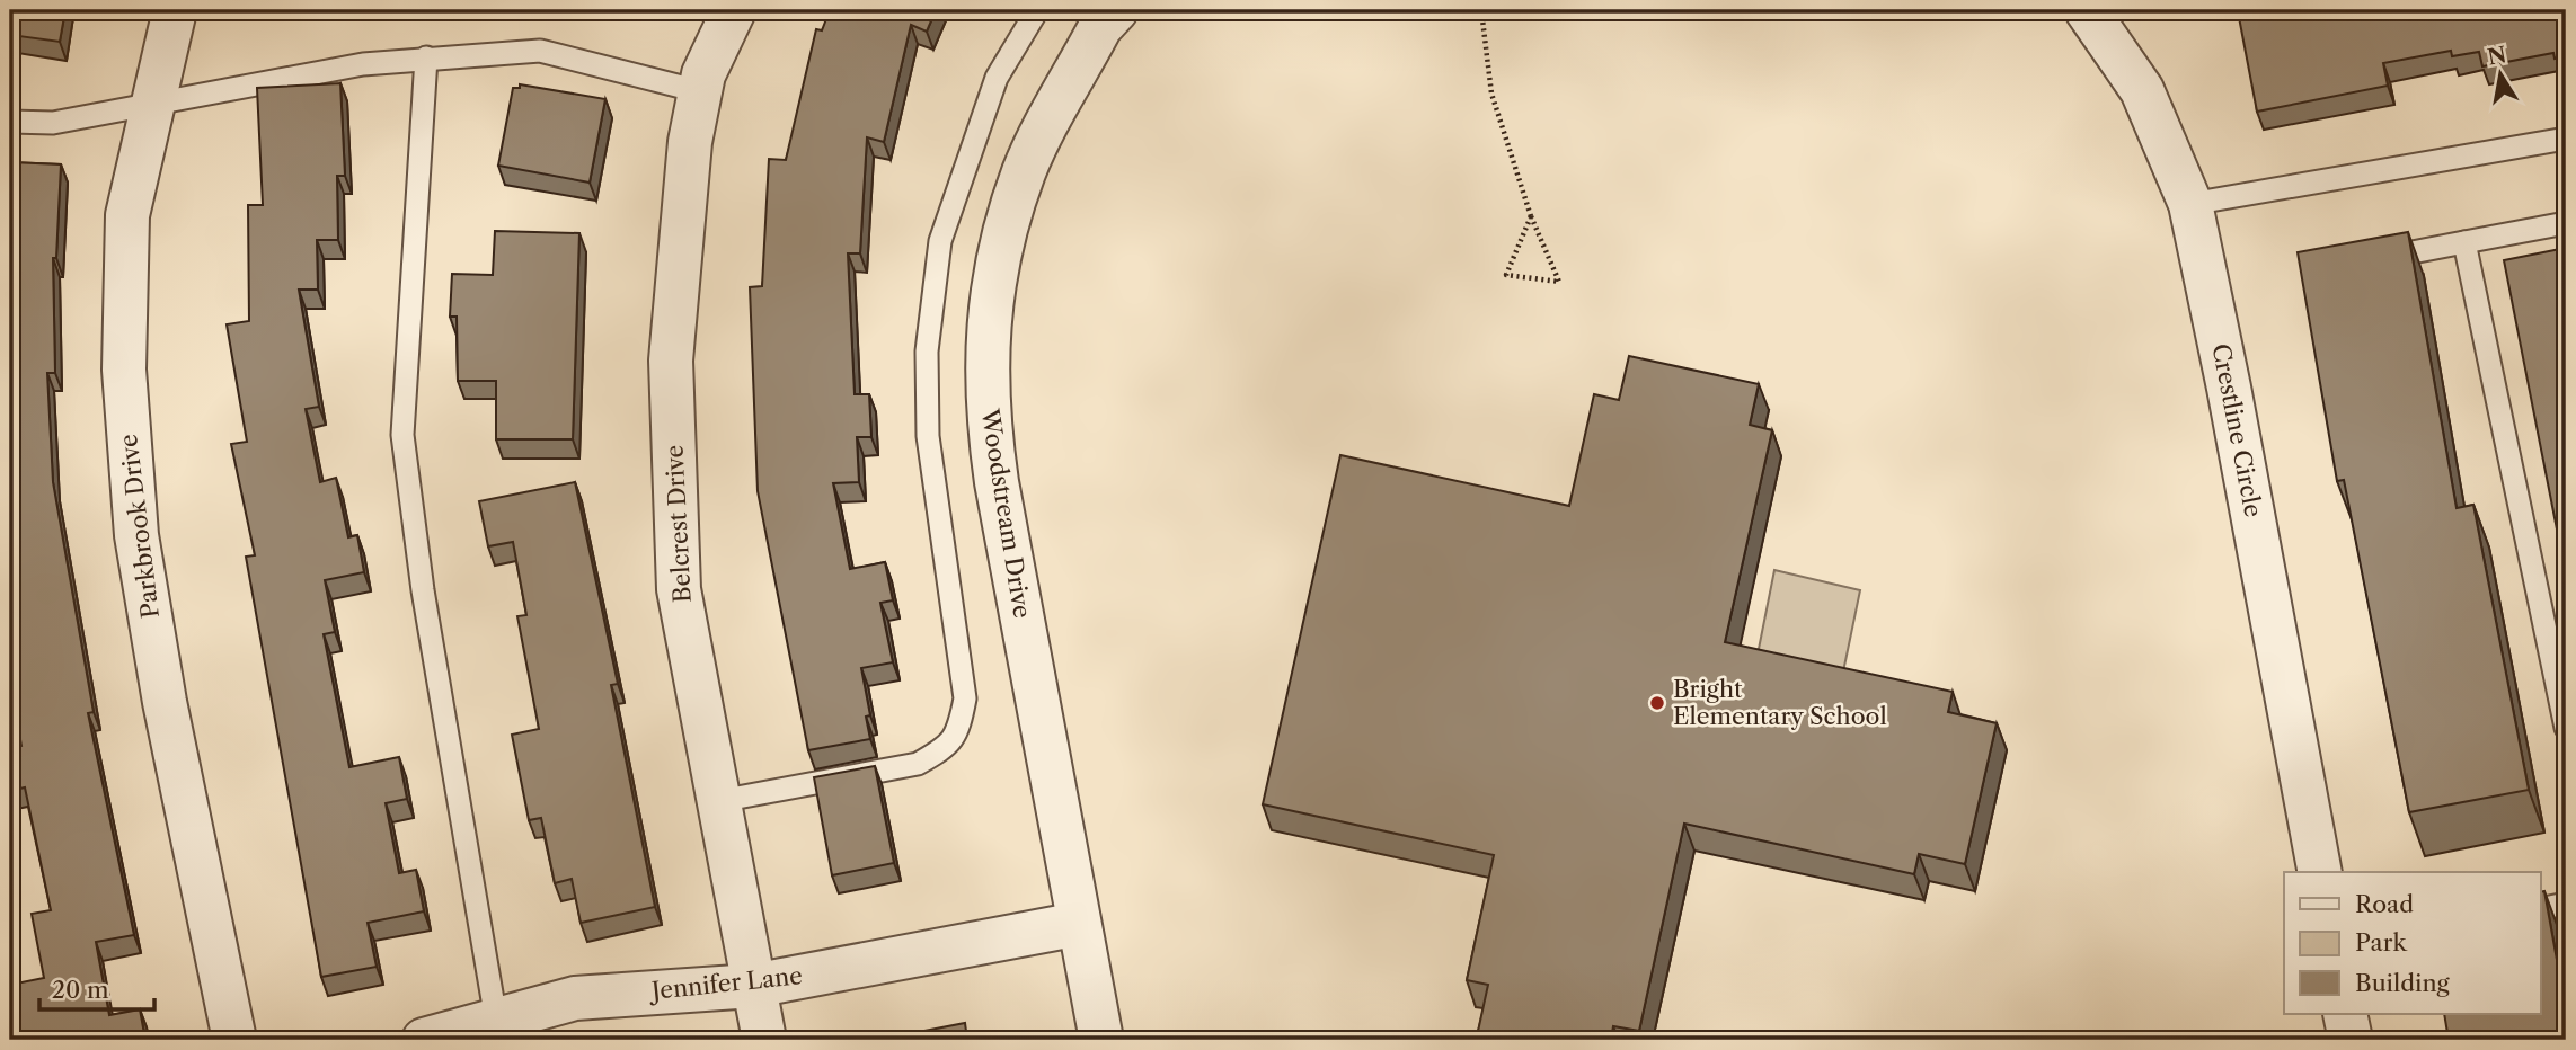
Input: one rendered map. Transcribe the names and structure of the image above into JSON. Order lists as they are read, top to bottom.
{
  "streets": {
    "street": [
      "Crestline Circle",
      "Woodstream Drive",
      "Belcrest Drive",
      "Parkbrook Drive",
      "Jennifer Lane"
    ]
  },
  "crossings": [
    ["Woodstream Drive", "Jennifer Lane"],
    ["Belcrest Drive", "Jennifer Lane"]
  ],
  "places": ["Bright Elementary School"],
  "legend": ["Road", "Park", "Building"],
  "scale_bar": "20 m",
  "north": "top"
}
